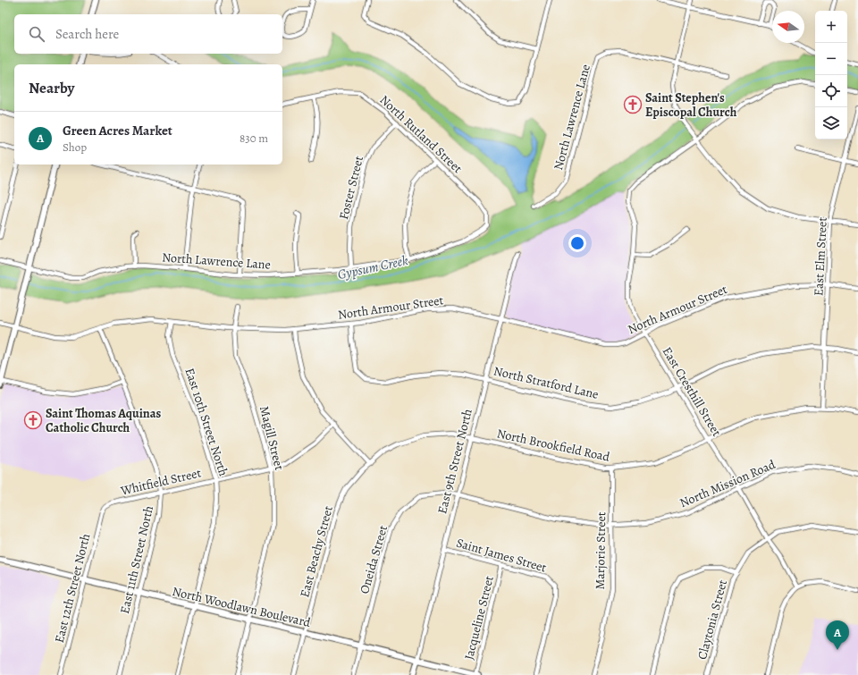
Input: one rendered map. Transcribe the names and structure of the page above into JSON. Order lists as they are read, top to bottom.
{
  "streets": {
    "main road": ["East 9th Street North", "North Woodlawn Boulevard"],
    "street": [
      "North Lawrence Lane",
      "North Rutland Street",
      "Foster Street",
      "East Elm Street",
      "North Armour Street",
      "North Stratford Lane",
      "East Cresthill Street",
      "East 10th Street North",
      "Magill Street",
      "North Brookfield Road",
      "Whitfield Street",
      "North Mission Road",
      "Marjorie Street",
      "East Beachy Street",
      "Saint James Street",
      "East 11th Street North",
      "Oneida Street",
      "East 12th Street North",
      "Jacqueline Street",
      "Claytonia Street"
    ]
  },
  "crossings": [
    ["North Lawrence Lane", "North Rutland Street"],
    ["North Lawrence Lane", "Foster Street"],
    ["North Rutland Street", "Foster Street"],
    ["East Elm Street", "North Armour Street"],
    ["East Elm Street", "North Stratford Lane"],
    ["East Elm Street", "North Brookfield Road"],
    ["North Armour Street", "North Stratford Lane"],
    ["North Armour Street", "East Cresthill Street"],
    ["North Armour Street", "East 10th Street North"],
    ["North Armour Street", "Magill Street"],
    ["North Armour Street", "East 9th Street North"],
    ["North Armour Street", "East 11th Street North"],
    ["North Stratford Lane", "East Cresthill Street"],
    ["North Stratford Lane", "East 9th Street North"],
    ["East Cresthill Street", "North Brookfield Road"],
    ["East Cresthill Street", "North Mission Road"],
    ["East Cresthill Street", "Claytonia Street"],
    ["East 10th Street North", "Whitfield Street"],
    ["East 10th Street North", "North Woodlawn Boulevard"],
    ["Magill Street", "Whitfield Street"],
    ["Magill Street", "North Woodlawn Boulevard"],
    ["North Brookfield Road", "East 9th Street North"],
    ["North Brookfield Road", "Marjorie Street"],
    ["North Brookfield Road", "East Beachy Street"],
    ["East 9th Street North", "North Mission Road"],
    ["East 9th Street North", "Saint James Street"],
    ["East 9th Street North", "Oneida Street"],
    ["East 9th Street North", "North Woodlawn Boulevard"],
    ["Whitfield Street", "East 11th Street North"],
    ["Whitfield Street", "East 12th Street North"],
    ["North Mission Road", "Marjorie Street"],
    ["North Mission Road", "Oneida Street"],
    ["East Beachy Street", "North Woodlawn Boulevard"],
    ["Saint James Street", "Jacqueline Street"],
    ["East 11th Street North", "North Woodlawn Boulevard"],
    ["Oneida Street", "North Woodlawn Boulevard"],
    ["East 12th Street North", "North Woodlawn Boulevard"],
    ["North Woodlawn Boulevard", "Jacqueline Street"]
  ],
  "water": ["Gypsum Creek"],
  "places": {
    "church": ["Saint Stephen's Episcopal Church", "Saint Thomas Aquinas Catholic Church"]
  },
  "north": "left",
  "page": {
    "map_buttons": ["+", "−"],
    "search": "Search here",
    "heading": "Nearby",
    "list": [
      {
        "mark": "A",
        "name": "Green Acres Market",
        "note": "Shop",
        "value": "830 m"
      }
    ],
    "pins": "A"
  }
}
